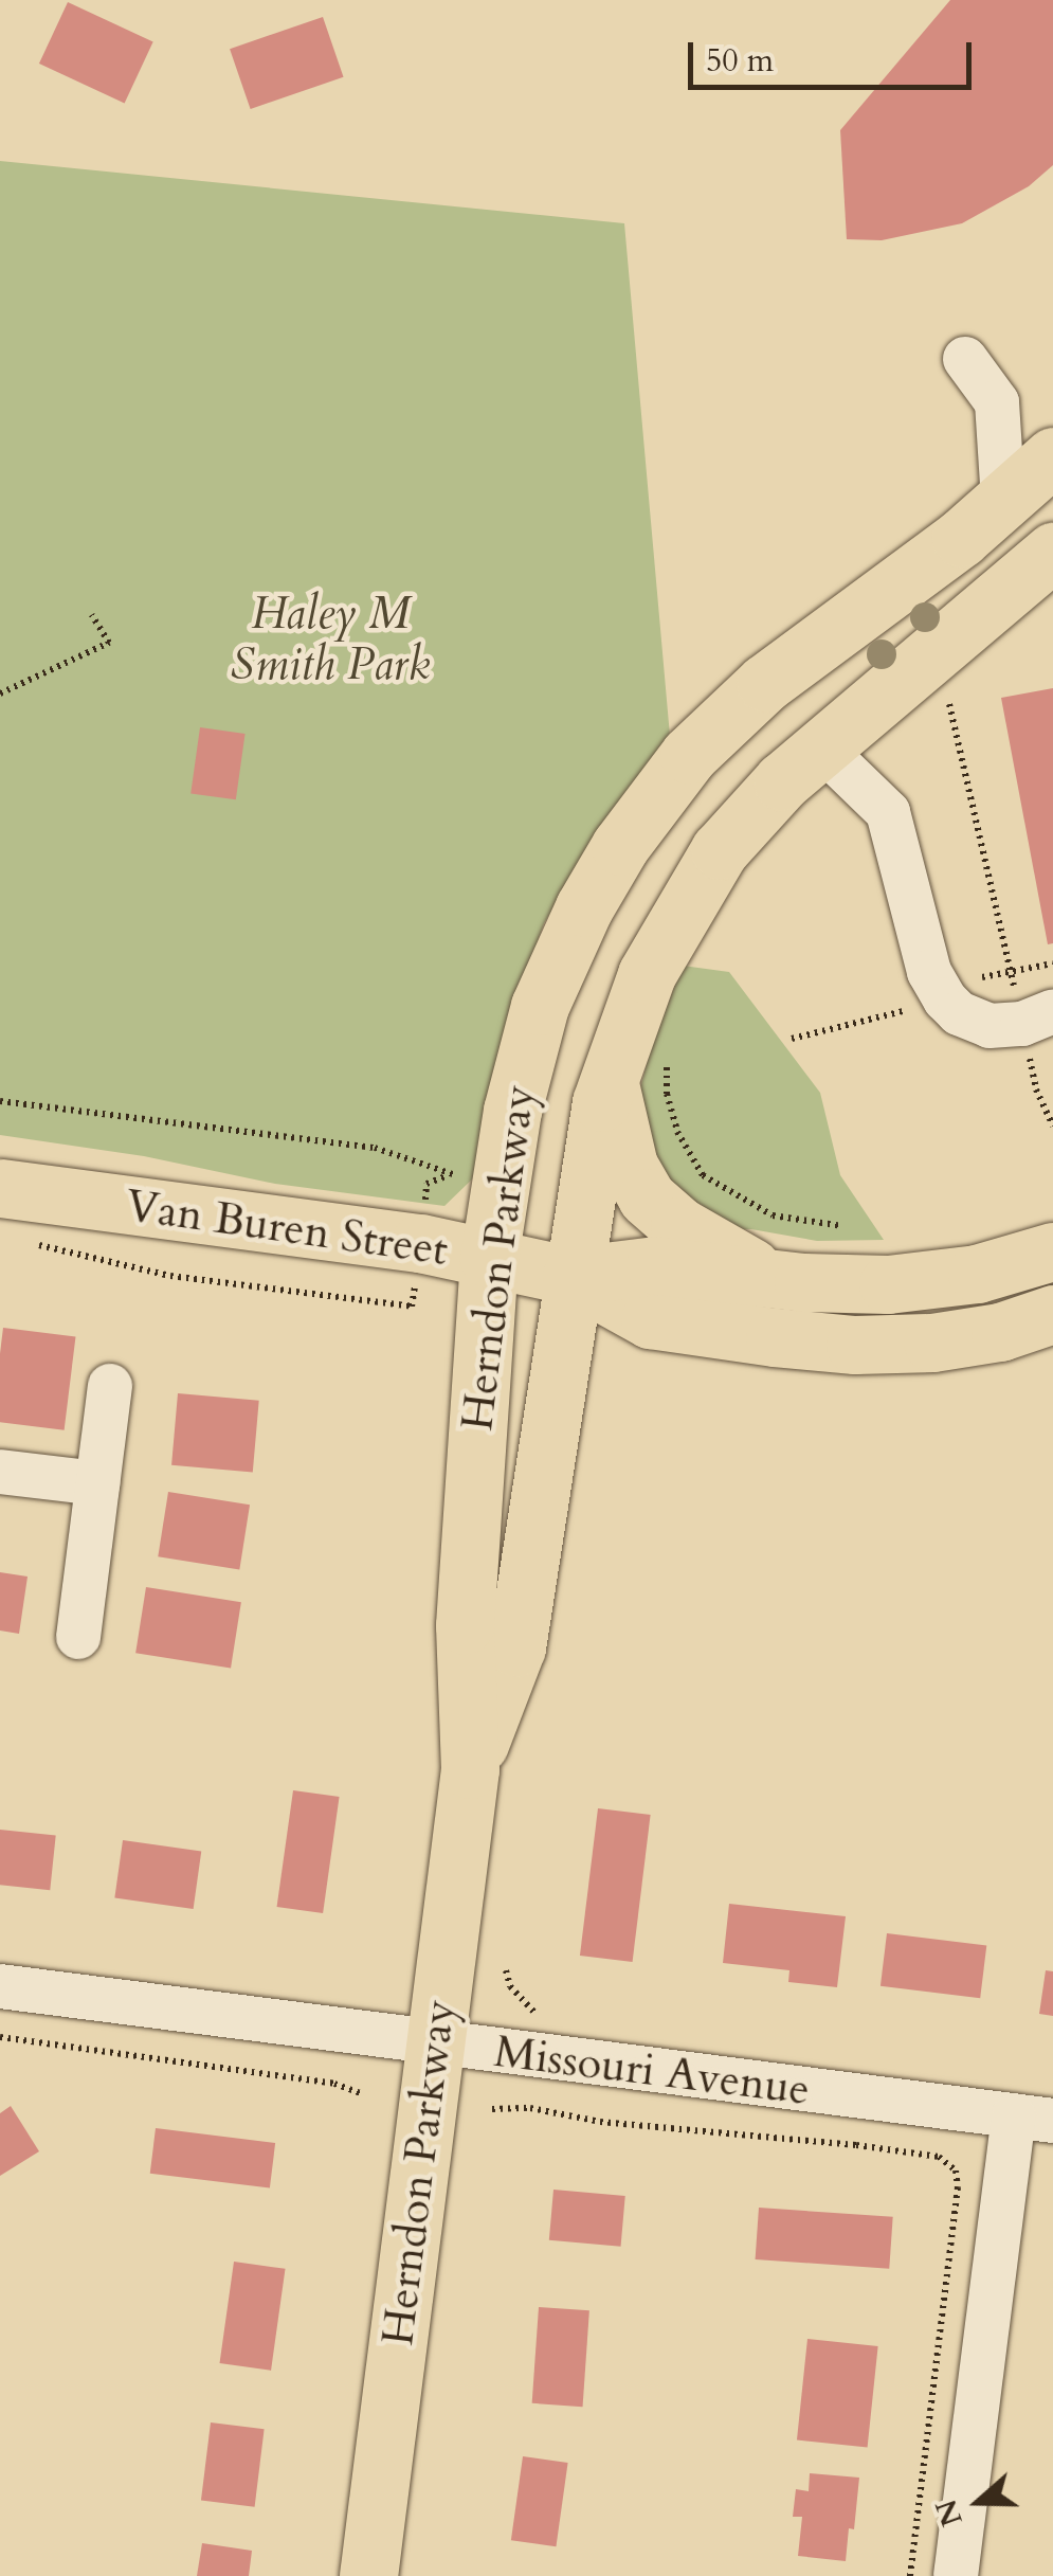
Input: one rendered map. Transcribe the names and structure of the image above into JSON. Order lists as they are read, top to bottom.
{
  "streets": {
    "main road": ["Van Buren Street", "Herndon Parkway"],
    "street": ["Missouri Avenue"]
  },
  "crossings": [
    ["Van Buren Street", "Herndon Parkway"],
    ["Herndon Parkway", "Missouri Avenue"]
  ],
  "parks": ["Haley M Smith Park"],
  "scale_bar": "50 m",
  "north": "left"
}
